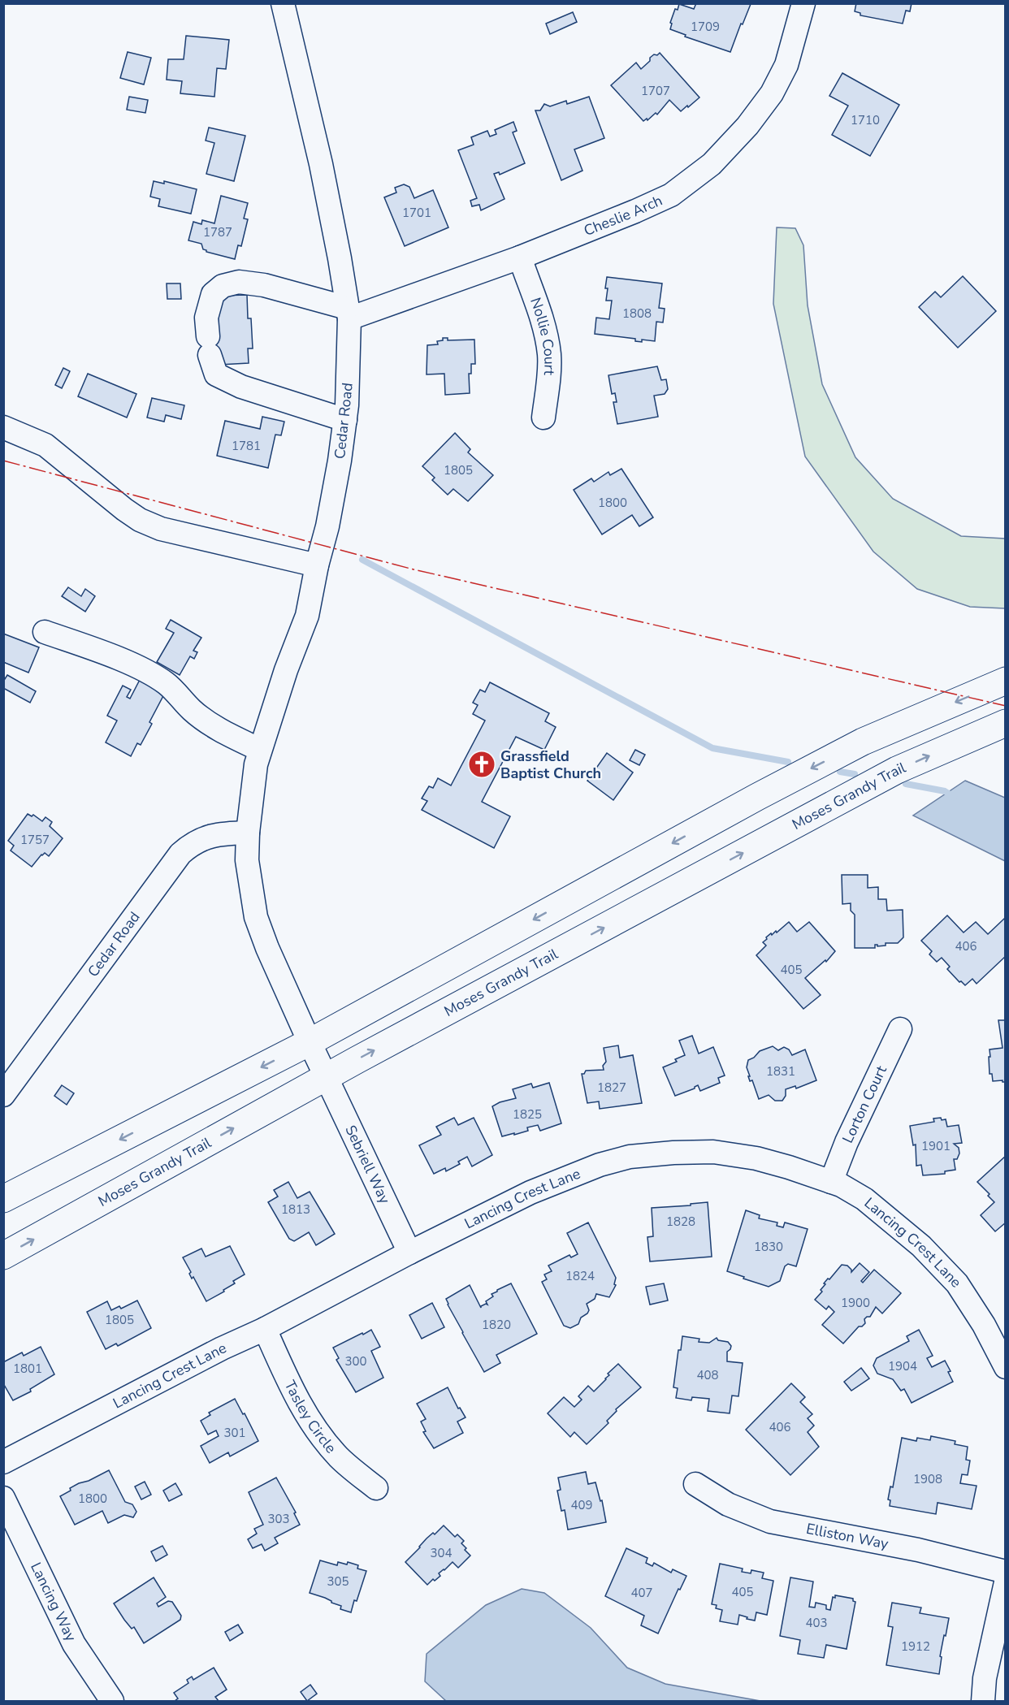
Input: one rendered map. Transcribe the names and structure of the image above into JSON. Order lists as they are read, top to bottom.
{
  "streets": {
    "main road": ["Moses Grandy Trail"],
    "street": [
      "Cheslie Arch",
      "Nollie Court",
      "Cedar Road",
      "Lorton Court",
      "Sebriell Way",
      "Lancing Crest Lane",
      "Tasley Circle",
      "Elliston Way",
      "Lancing Way"
    ]
  },
  "crossings": [
    ["Cheslie Arch", "Nollie Court"],
    ["Cheslie Arch", "Cedar Road"],
    ["Cedar Road", "Moses Grandy Trail"],
    ["Cedar Road", "Sebriell Way"],
    ["Moses Grandy Trail", "Sebriell Way"],
    ["Lorton Court", "Lancing Crest Lane"],
    ["Sebriell Way", "Lancing Crest Lane"],
    ["Lancing Crest Lane", "Tasley Circle"]
  ],
  "places": {
    "church": ["Grassfield Baptist Church"]
  },
  "house_numbers": [
    "1709",
    "1707",
    "1710",
    "1701",
    "1787",
    "1808",
    "1781",
    "1805",
    "1800",
    "1757",
    "406",
    "405",
    "1831",
    "1827",
    "1825",
    "1901",
    "1813",
    "1828",
    "1830",
    "1824",
    "1900",
    "1805",
    "1820",
    "300",
    "1904",
    "1801",
    "408",
    "406",
    "301",
    "1908",
    "1800",
    "409",
    "303",
    "304",
    "305",
    "405",
    "407",
    "403",
    "1912"
  ]
}
